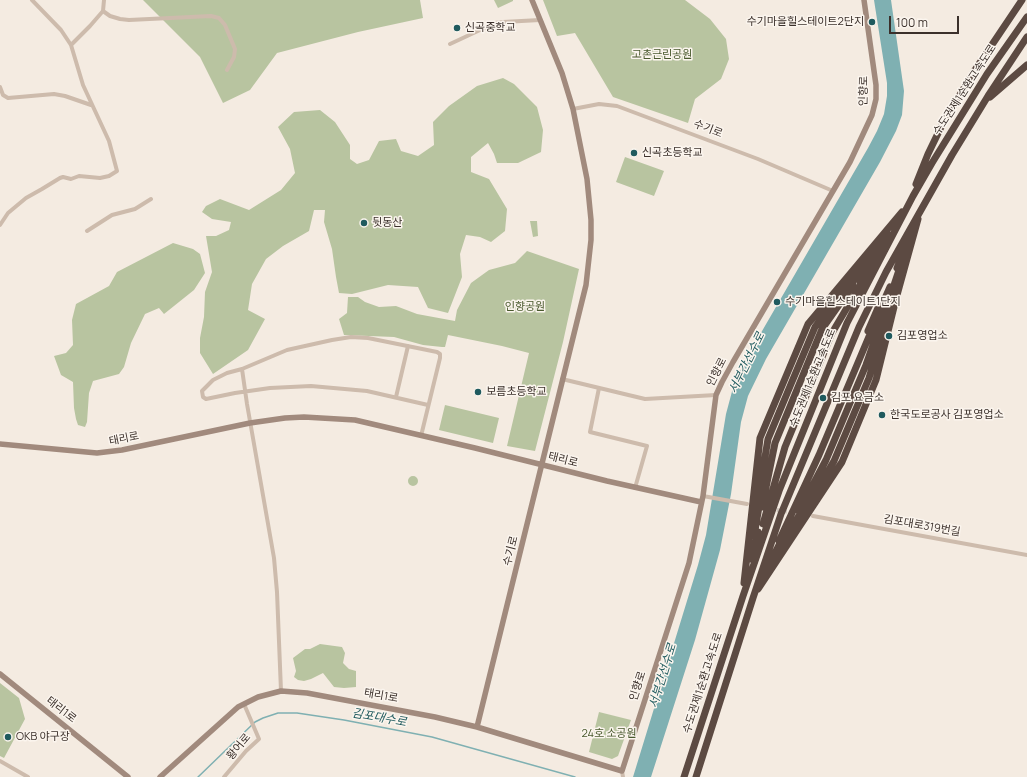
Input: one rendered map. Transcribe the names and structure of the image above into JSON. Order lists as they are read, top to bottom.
{
  "streets": {
    "highway": ["수도권제1순환고속도로"],
    "street": [
      "인향로",
      "수기로",
      "태리로",
      "김포대로319번길",
      "태리1로",
      "황어로"
    ]
  },
  "crossings": [
    ["인향로", "수기로"],
    ["인향로", "태리로"],
    ["인향로", "태리1로"],
    ["수기로", "태리로"],
    ["수기로", "태리1로"],
    ["태리1로", "황어로"]
  ],
  "water": ["서부간선수로", "김포대수로"],
  "parks": ["고촌근린공원", "인향공원", "24호 소공원"],
  "places": [
    "수기마을힐스테이트2단지",
    "신곡중학교",
    "신곡초등학교",
    "뒷동산",
    "수기마을힐스테이트1단지",
    "김포영업소",
    "보름초등학교",
    "김포 요금소",
    "한국도로공사 김포영업소",
    "OKB 야구장"
  ],
  "scale_bar": "100 m"
}
